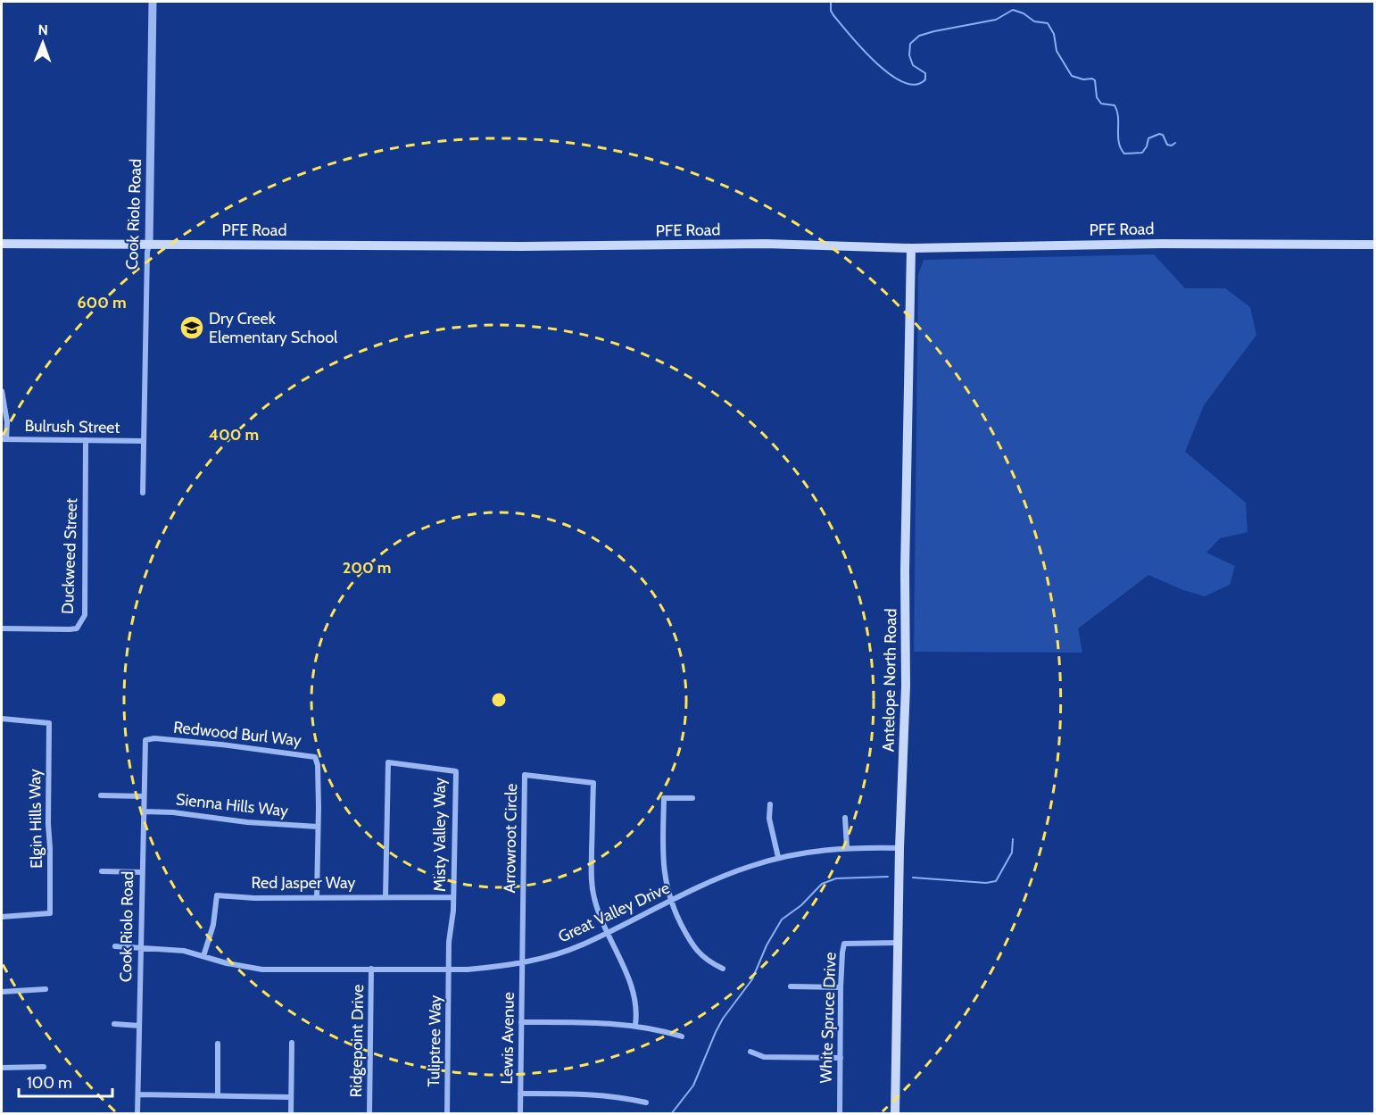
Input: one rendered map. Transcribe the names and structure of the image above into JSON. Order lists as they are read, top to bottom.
{
  "streets": {
    "main road": ["PFE Road", "Antelope North Road"],
    "street": [
      "Cook Riolo Road",
      "Bulrush Street",
      "Duckweed Street",
      "Redwood Burl Way",
      "Sienna Hills Way",
      "Elgin Hills Way",
      "Misty Valley Way",
      "Arrowroot Circle",
      "Red Jasper Way",
      "Great Valley Drive",
      "White Spruce Drive",
      "Lewis Avenue",
      "Ridgepoint Drive",
      "Tuliptree Way"
    ]
  },
  "crossings": [
    ["Cook Riolo Road", "PFE Road"],
    ["Cook Riolo Road", "Bulrush Street"],
    ["Cook Riolo Road", "Redwood Burl Way"],
    ["Cook Riolo Road", "Sienna Hills Way"],
    ["Cook Riolo Road", "Great Valley Drive"],
    ["PFE Road", "Antelope North Road"],
    ["Bulrush Street", "Duckweed Street"],
    ["Antelope North Road", "Great Valley Drive"],
    ["Antelope North Road", "White Spruce Drive"],
    ["Redwood Burl Way", "Sienna Hills Way"],
    ["Redwood Burl Way", "Red Jasper Way"],
    ["Misty Valley Way", "Red Jasper Way"],
    ["Misty Valley Way", "Great Valley Drive"],
    ["Misty Valley Way", "Tuliptree Way"],
    ["Arrowroot Circle", "Great Valley Drive"],
    ["Arrowroot Circle", "Lewis Avenue"],
    ["Red Jasper Way", "Great Valley Drive"],
    ["Great Valley Drive", "Lewis Avenue"],
    ["Great Valley Drive", "Ridgepoint Drive"],
    ["Great Valley Drive", "Tuliptree Way"]
  ],
  "places": {
    "school or university": ["Dry Creek Elementary School"]
  },
  "scale_bar": "100 m",
  "north": "top",
  "rings": ["600 m", "400 m", "200 m"]
}
